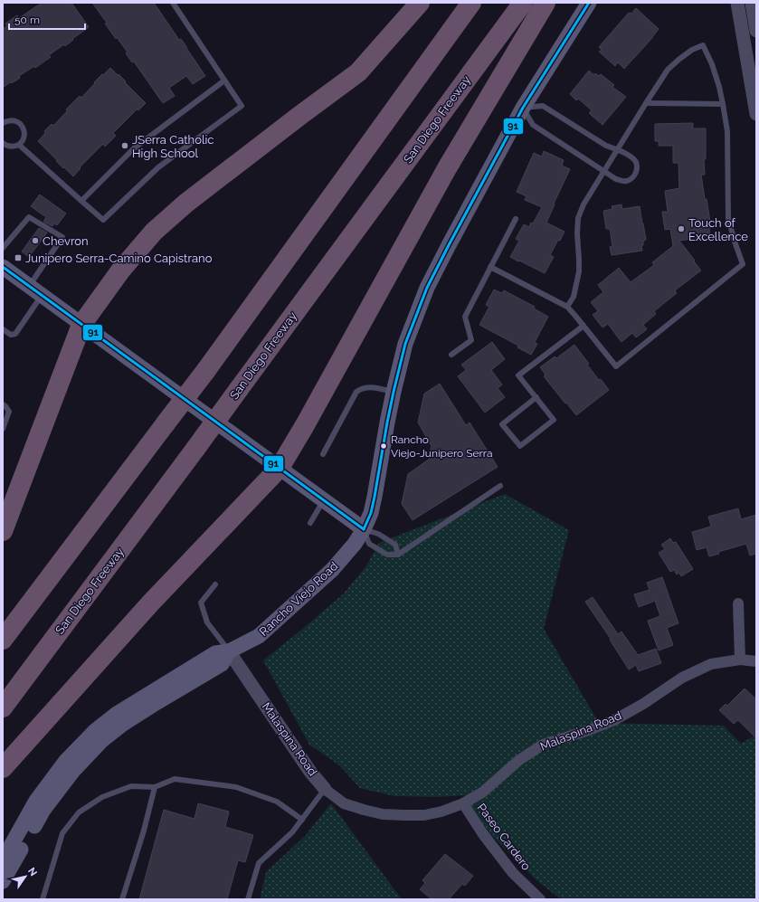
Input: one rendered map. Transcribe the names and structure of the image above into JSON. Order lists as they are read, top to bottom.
{
  "streets": {
    "highway": ["San Diego Freeway"],
    "main road": ["Rancho Viejo Road"],
    "street": ["Malaspina Road", "Paseo Cardero"]
  },
  "crossings": [
    ["Rancho Viejo Road", "Malaspina Road"],
    ["Malaspina Road", "Paseo Cardero"]
  ],
  "places": {
    "other": [
      "JSerra Catholic High School",
      "Touch of Excellence",
      "Chevron",
      "Rancho Viejo-Junipero Serra"
    ],
    "transit": ["Junipero Serra-Camino Capistrano"]
  },
  "lines": ["transit line 91"],
  "scale_bar": "50 m",
  "north": "top right"
}
